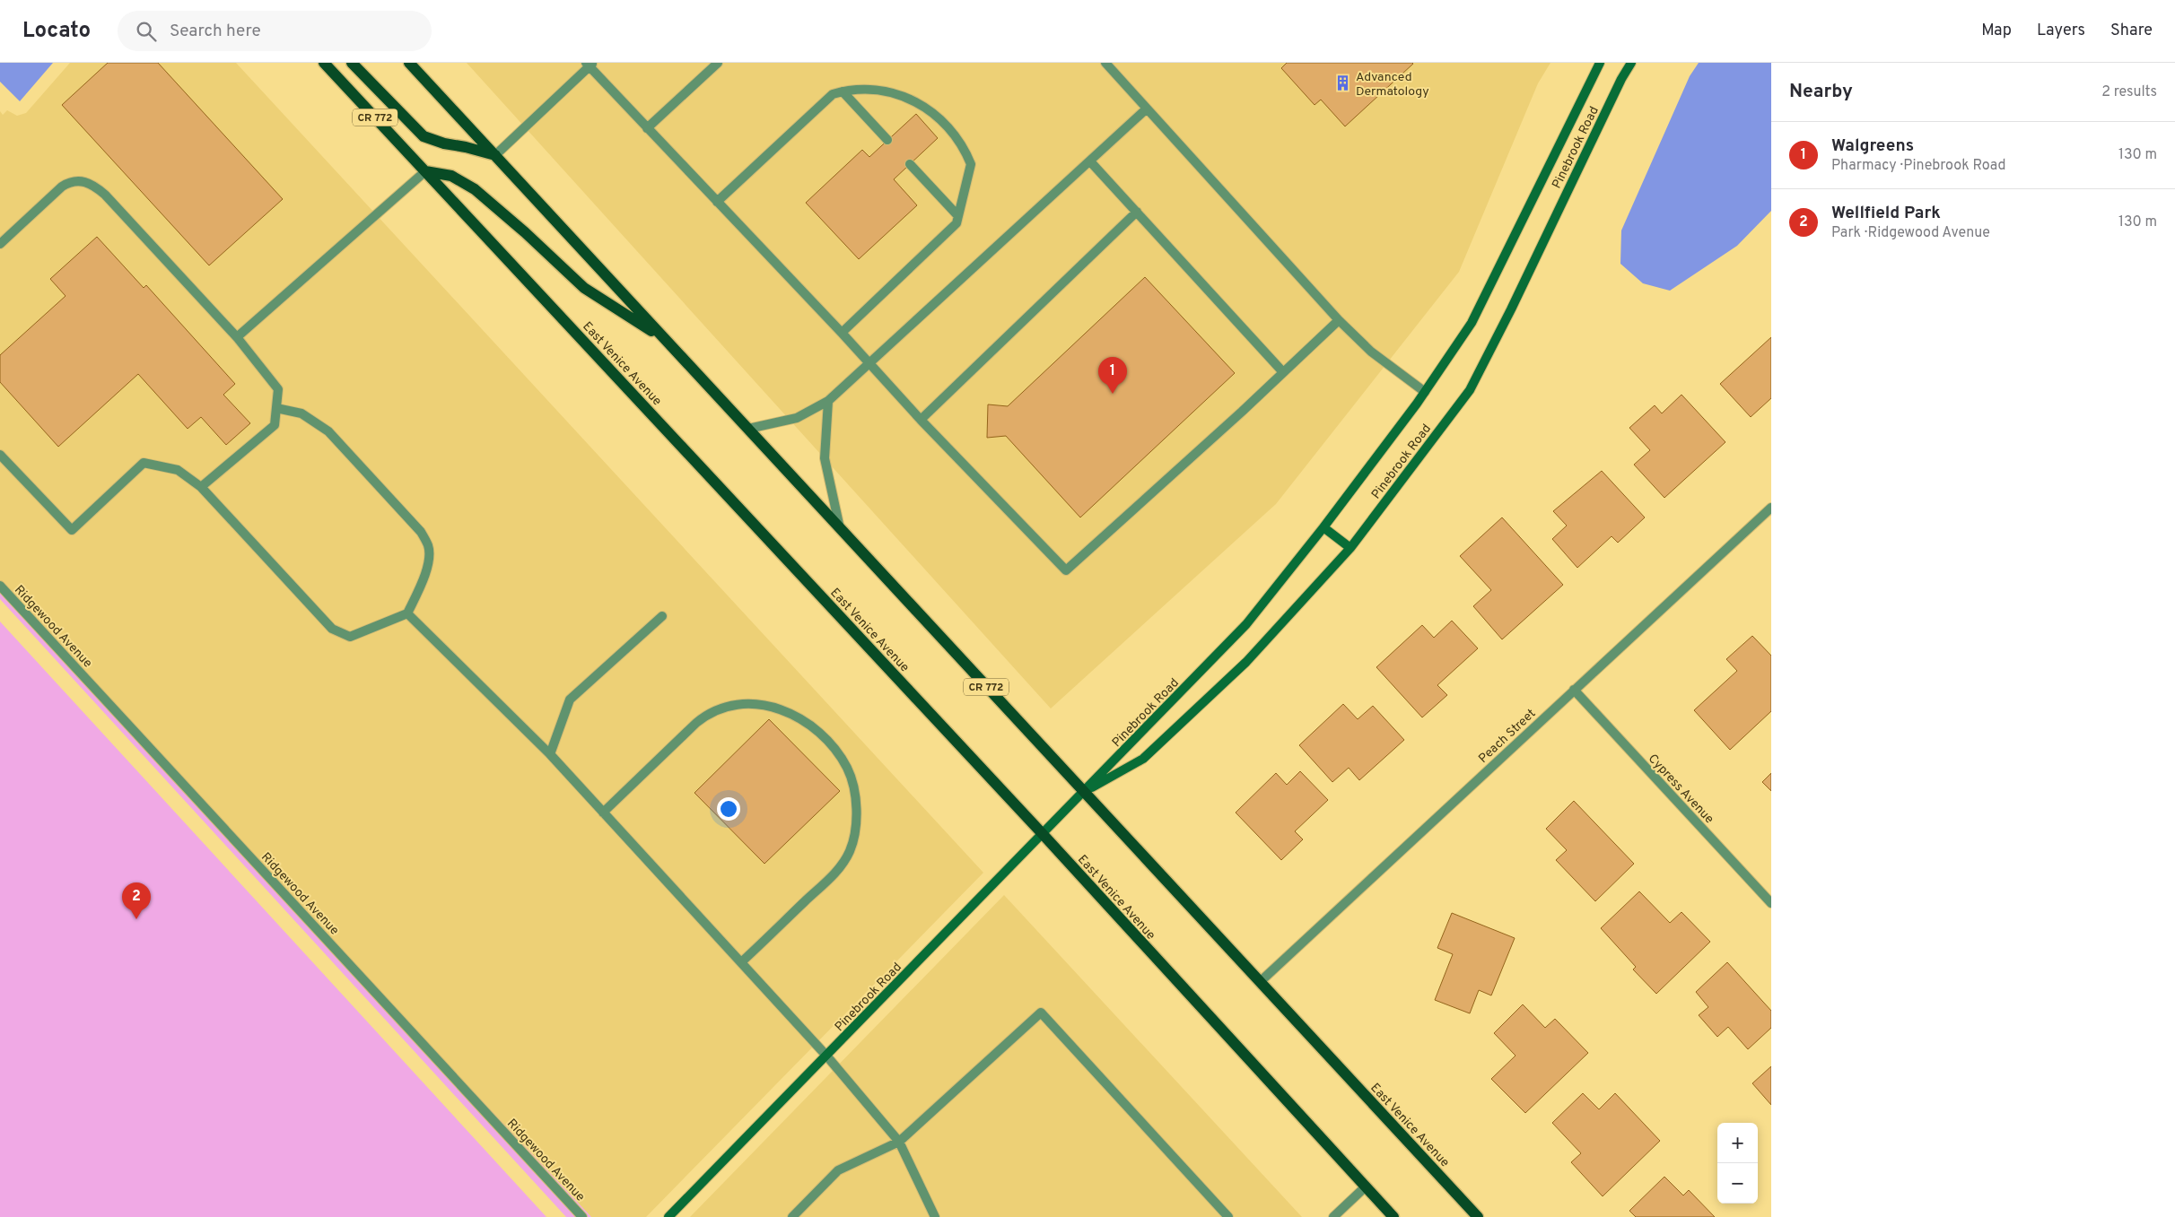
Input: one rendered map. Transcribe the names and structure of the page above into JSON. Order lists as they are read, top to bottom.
{
  "streets": {
    "main road": ["CR 772", "East Venice Avenue"],
    "street": [
      "Pinebrook Road",
      "Ridgewood Avenue",
      "Peach Street",
      "Cypress Avenue"
    ]
  },
  "crossings": [
    ["Pinebrook Road", "East Venice Avenue"],
    ["East Venice Avenue", "Peach Street"],
    ["Peach Street", "Cypress Avenue"]
  ],
  "places": {
    "building": ["Advanced Dermatology"]
  },
  "page": {
    "header": "Locato",
    "search": "Search here",
    "nav": ["Map", "Layers", "Share"],
    "heading": ["Nearby", "2 results"],
    "list": [
      {
        "mark": "1",
        "name": "Walgreens",
        "note": "Pharmacy · Pinebrook Road",
        "value": "130 m"
      },
      {
        "mark": "2",
        "name": "Wellfield Park",
        "note": "Park · Ridgewood Avenue",
        "value": "130 m"
      }
    ],
    "pins": ["1", "2"],
    "map_buttons": ["+", "−"]
  }
}
